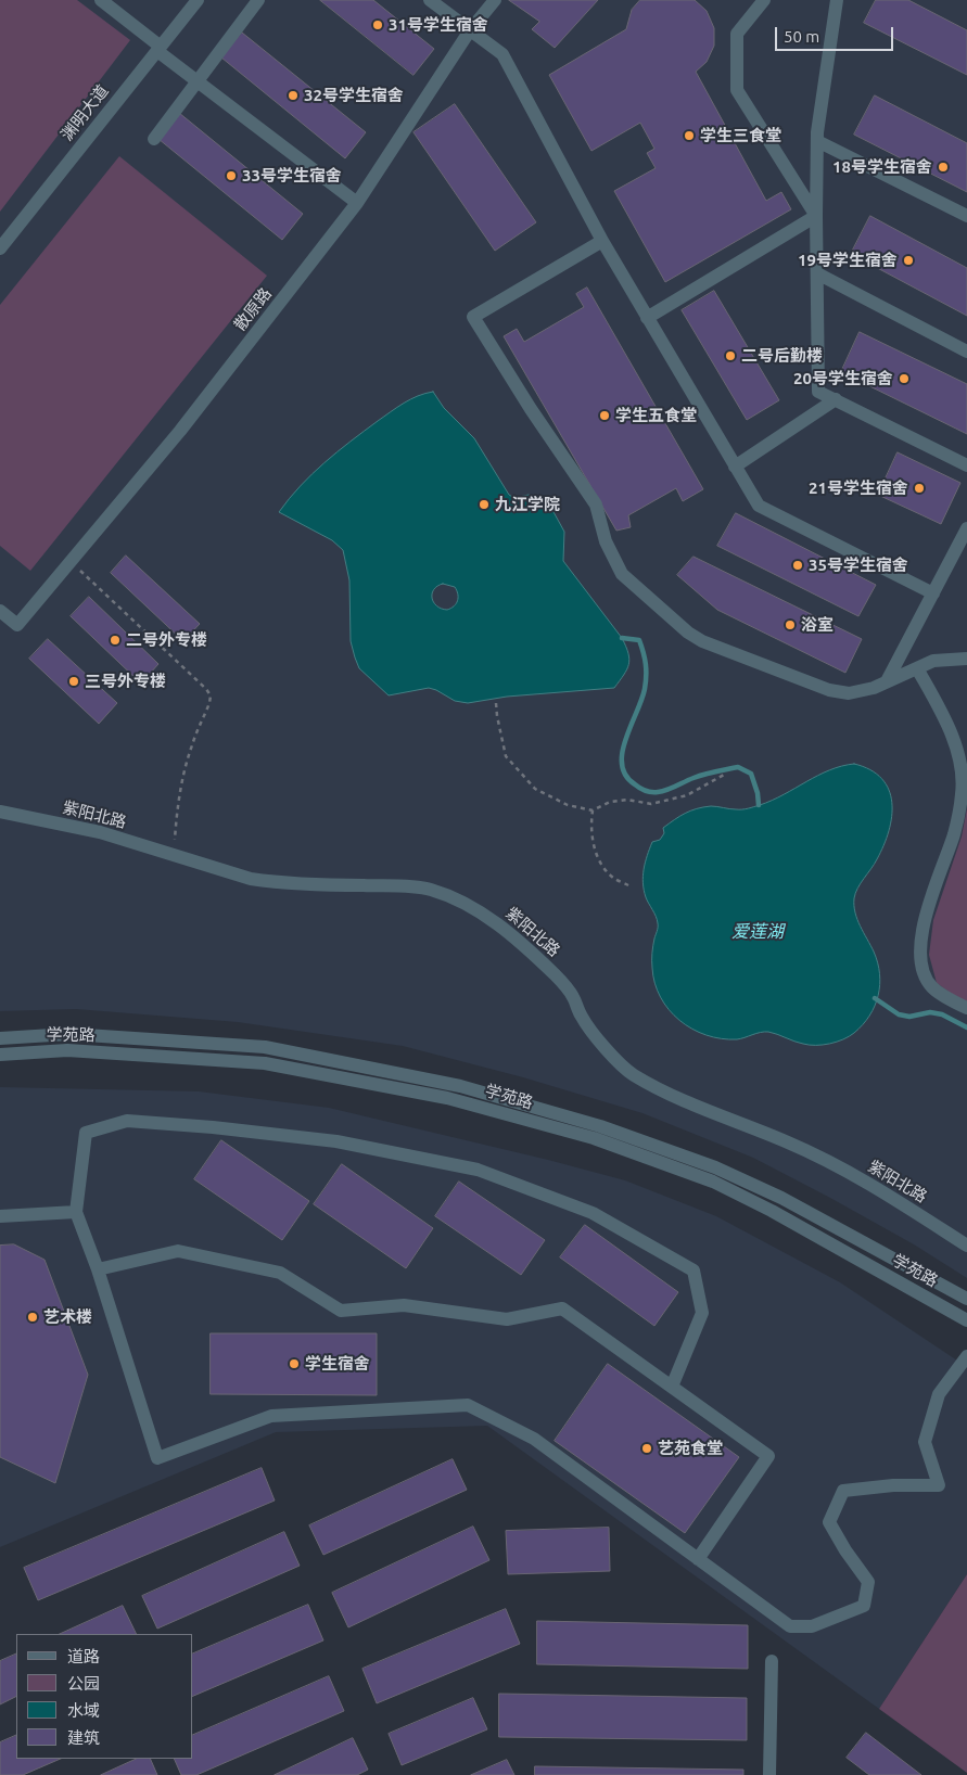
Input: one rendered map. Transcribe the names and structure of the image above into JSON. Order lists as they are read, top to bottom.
{
  "streets": {
    "street": [
      "渊明大道",
      "散原路",
      "紫阳北路",
      "学苑路"
    ]
  },
  "water": ["爱莲湖"],
  "places": [
    "31号学生宿舍",
    "32号学生宿舍",
    "学生三食堂",
    "18号学生宿舍",
    "33号学生宿舍",
    "19号学生宿舍",
    "二号后勤楼",
    "20号学生宿舍",
    "学生五食堂",
    "21号学生宿舍",
    "九江学院",
    "35号学生宿舍",
    "浴室",
    "二号外专楼",
    "三号外专楼",
    "艺术楼",
    "学生宿舍",
    "艺苑食堂"
  ],
  "legend": [
    "道路",
    "公园",
    "水域",
    "建筑"
  ],
  "scale_bar": "50 m"
}
